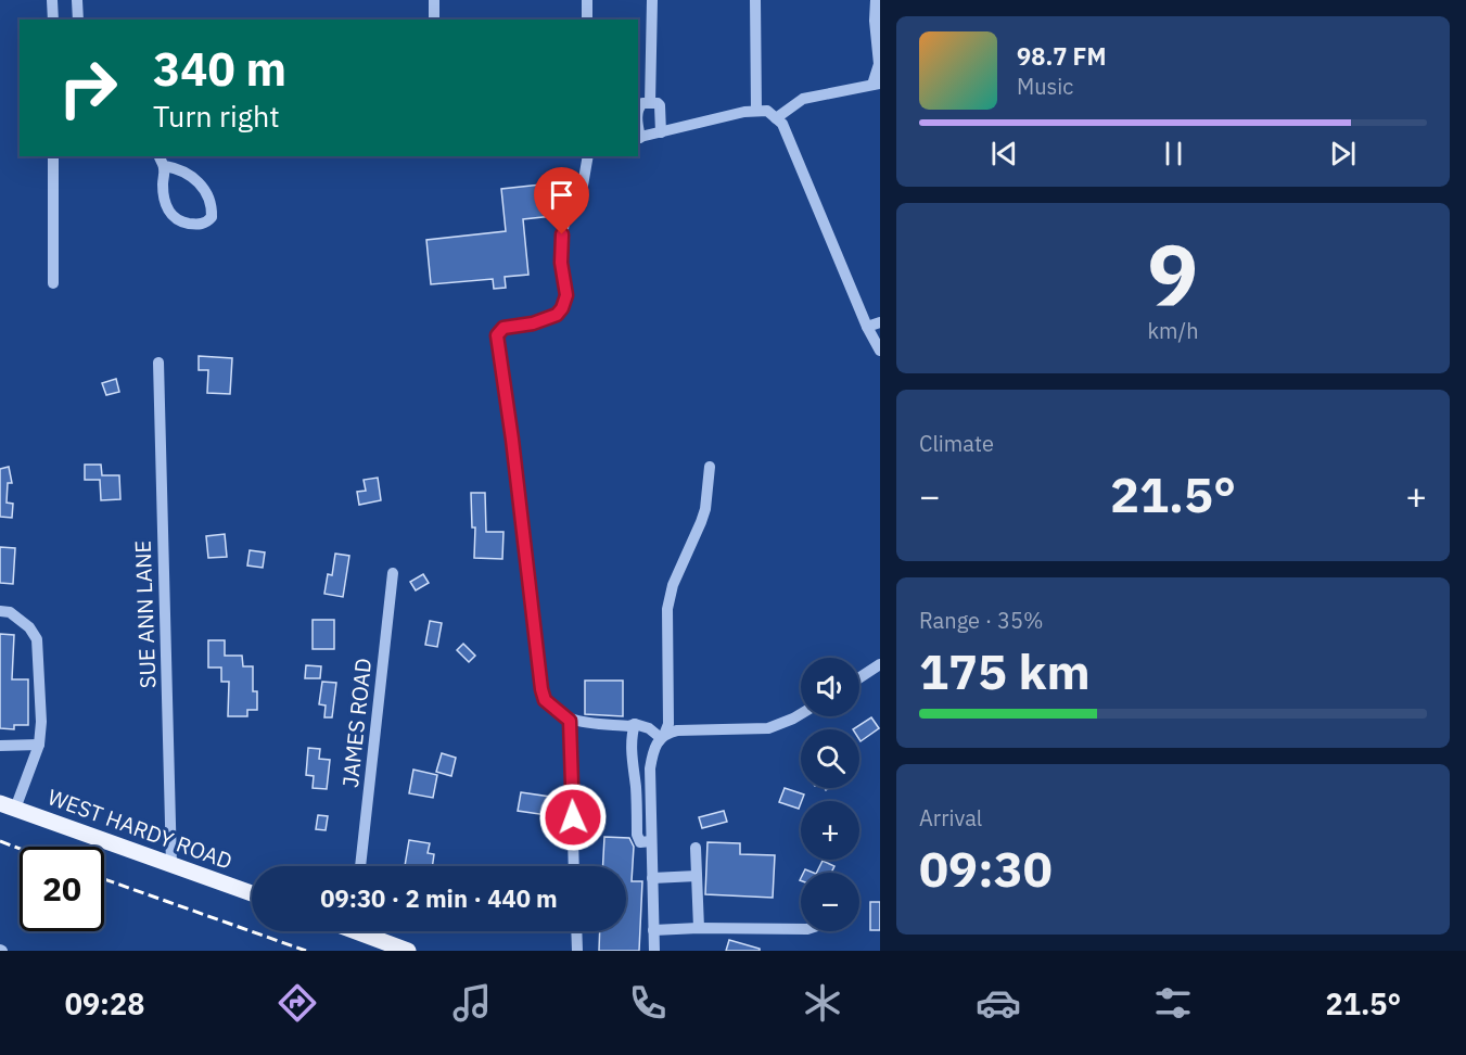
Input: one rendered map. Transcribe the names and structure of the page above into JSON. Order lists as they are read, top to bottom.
{
  "streets": {
    "main road": ["WEST HARDY ROAD"],
    "street": ["SUE ANN LANE", "JAMES ROAD"]
  },
  "crossings": [
    ["SUE ANN LANE", "WEST HARDY ROAD"]
  ],
  "page": {
    "turn": ["340 m", "Turn right"],
    "song": ["98.7 FM", "Music"],
    "tile": [
      ["9", "km/h"],
      "Climate",
      ["Range · 35%", "175 km"],
      ["Arrival", "09:30"]
    ],
    "heat": ["−", "21.5°", "+"],
    "map_buttons": ["+", "−"],
    "limit": "20",
    "trip": "09:30 · 2 min · 440 m",
    "tabs": ["09:28", "21.5°"]
  }
}
